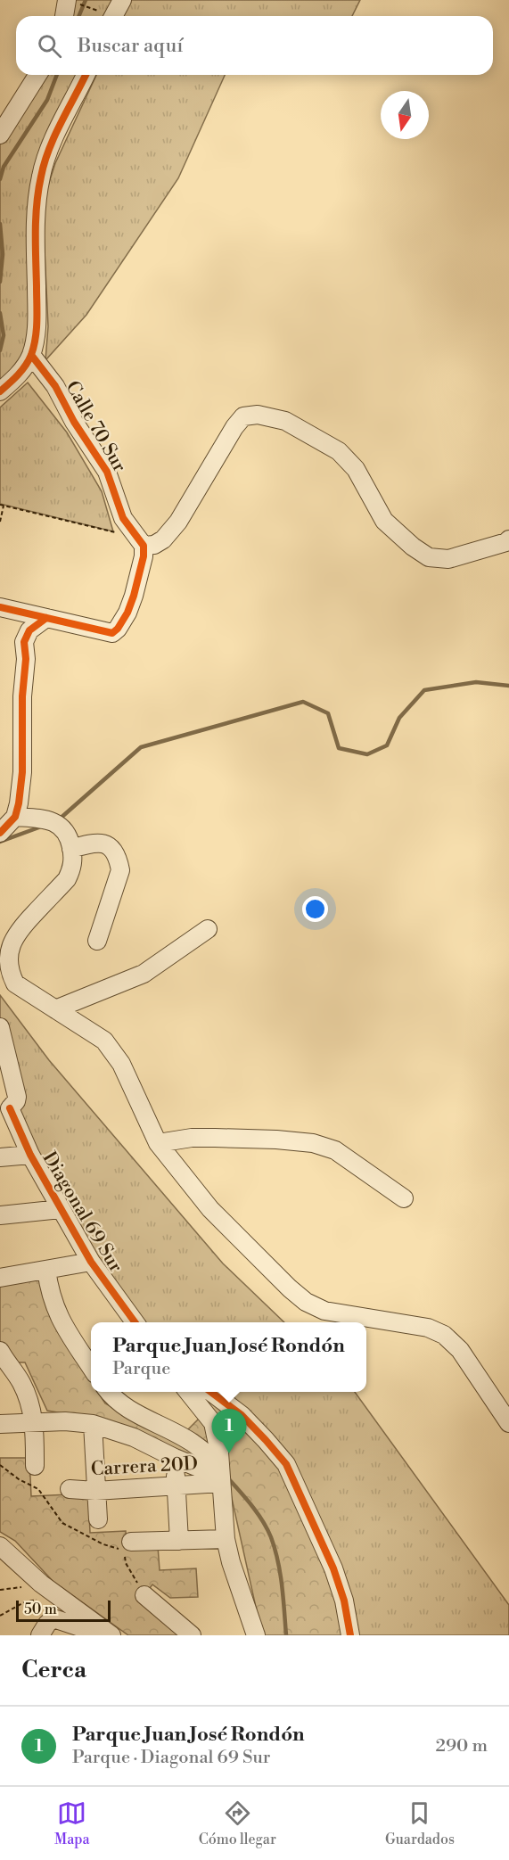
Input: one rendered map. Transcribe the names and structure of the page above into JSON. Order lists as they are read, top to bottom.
{
  "streets": {
    "street": ["Calle 70 Sur", "Diagonal 69 Sur", "Carrera 20D"]
  },
  "scale_bar": "50 m",
  "north": "bottom",
  "page": {
    "search": "Buscar aquí",
    "popup": ["Parque Juan José Rondón", "Parque"],
    "pins": "1",
    "scale": "50 m",
    "heading": "Cerca",
    "list": [
      {
        "mark": "1",
        "name": "Parque Juan José Rondón",
        "note": "Parque · Diagonal 69 Sur",
        "value": "290 m"
      }
    ],
    "nav": ["Mapa", "Cómo llegar", "Guardados"]
  }
}
